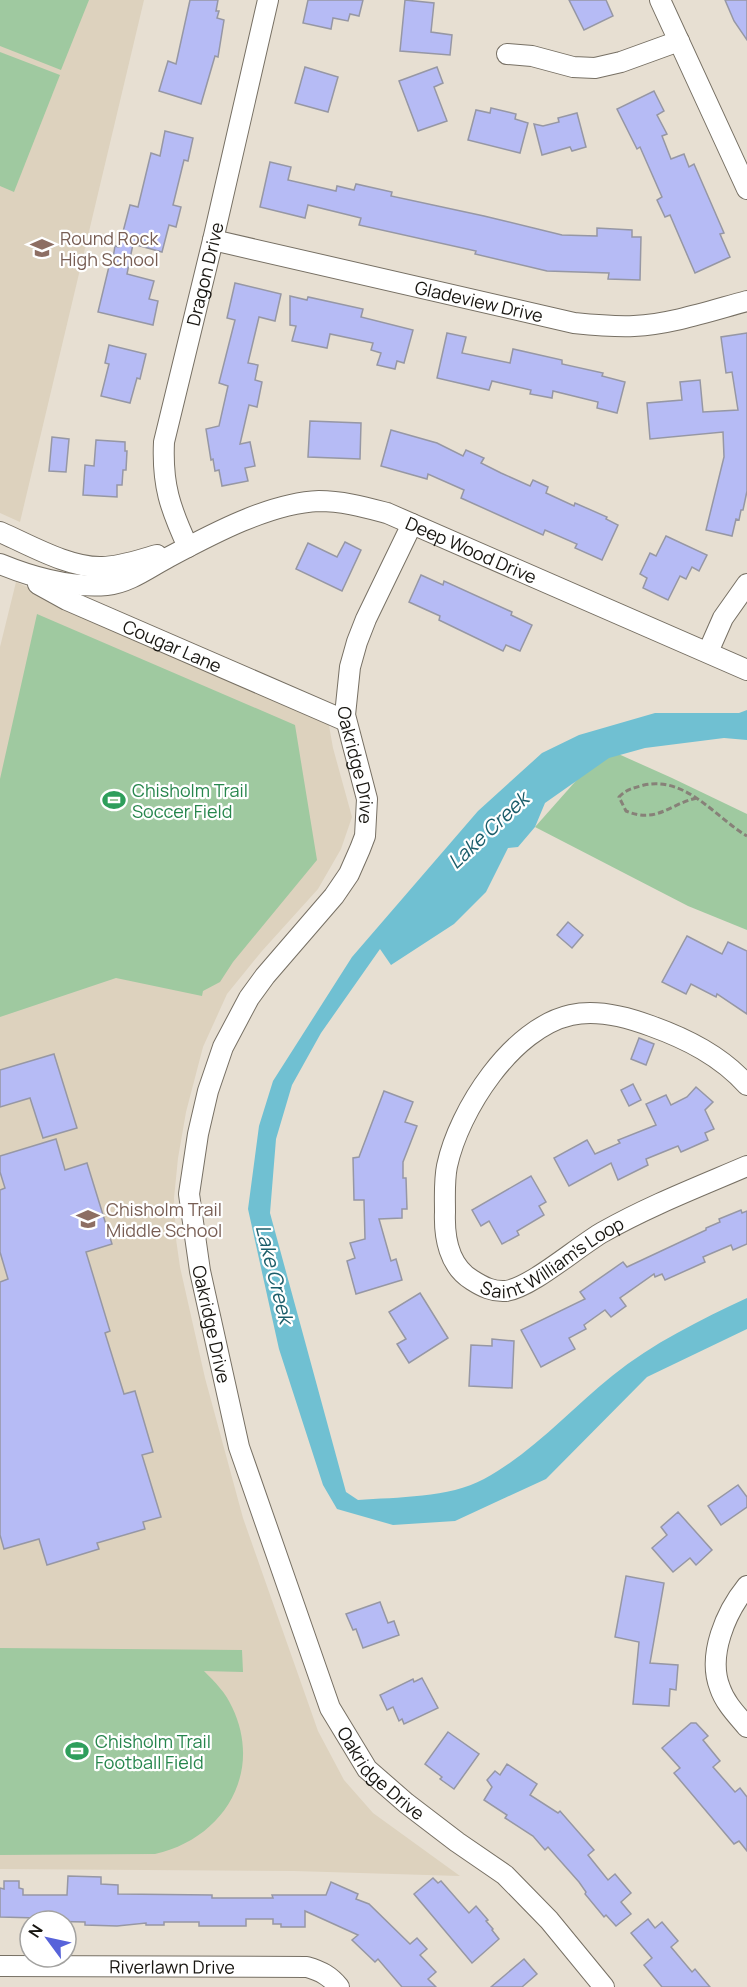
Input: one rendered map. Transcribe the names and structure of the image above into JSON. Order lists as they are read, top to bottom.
{
  "streets": {
    "street": [
      "Dragon Drive",
      "Gladeview Drive",
      "Deep Wood Drive",
      "Cougar Lane",
      "Oakridge Drive",
      "Saint William's Loop",
      "Riverlawn Drive"
    ]
  },
  "crossings": [
    ["Dragon Drive", "Gladeview Drive"],
    ["Dragon Drive", "Deep Wood Drive"],
    ["Deep Wood Drive", "Cougar Lane"],
    ["Deep Wood Drive", "Oakridge Drive"],
    ["Cougar Lane", "Oakridge Drive"]
  ],
  "water": ["Lake Creek"],
  "places": {
    "school or university": ["Round Rock High School", "Chisholm Trail Middle School"],
    "sports": ["Chisholm Trail Soccer Field", "Chisholm Trail Football Field"]
  },
  "north": "top left"
}
